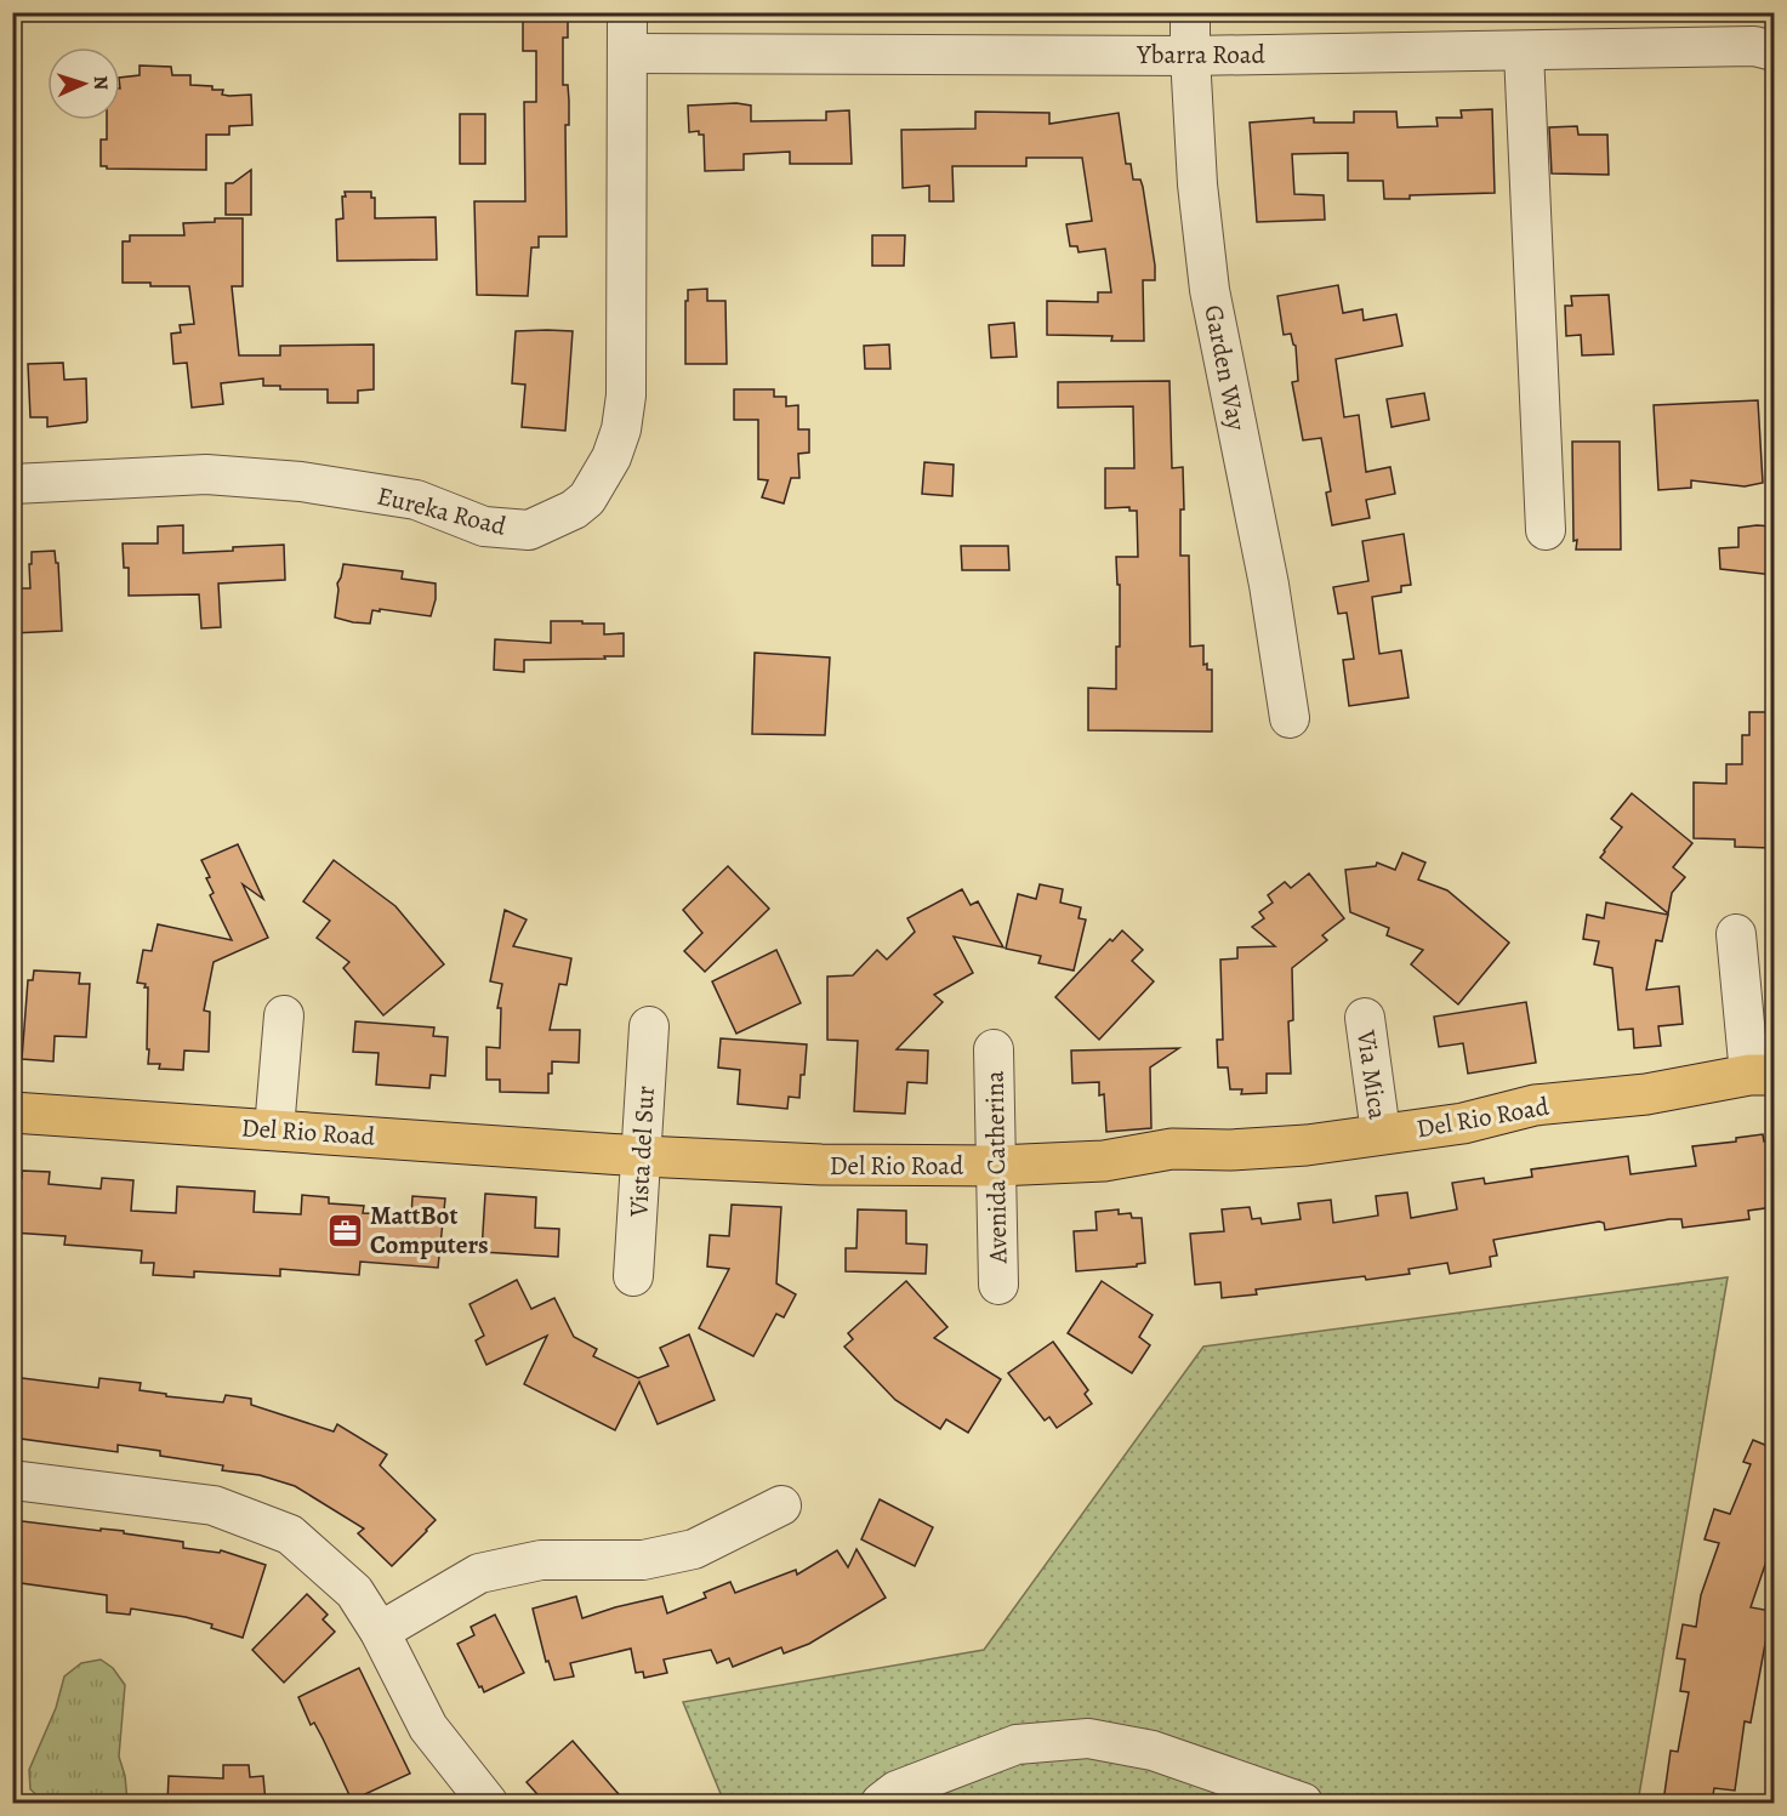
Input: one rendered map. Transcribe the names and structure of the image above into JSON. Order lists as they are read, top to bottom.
{
  "streets": {
    "main road": ["Del Rio Road"],
    "street": [
      "Ybarra Road",
      "Garden Way",
      "Eureka Road",
      "Via Mica",
      "Vista del Sur",
      "Avenida Catherina"
    ]
  },
  "crossings": [
    ["Ybarra Road", "Garden Way"],
    ["Ybarra Road", "Eureka Road"],
    ["Via Mica", "Del Rio Road"],
    ["Del Rio Road", "Vista del Sur"],
    ["Del Rio Road", "Avenida Catherina"]
  ],
  "places": {
    "office": ["MattBot Computers"]
  },
  "north": "right"
}
